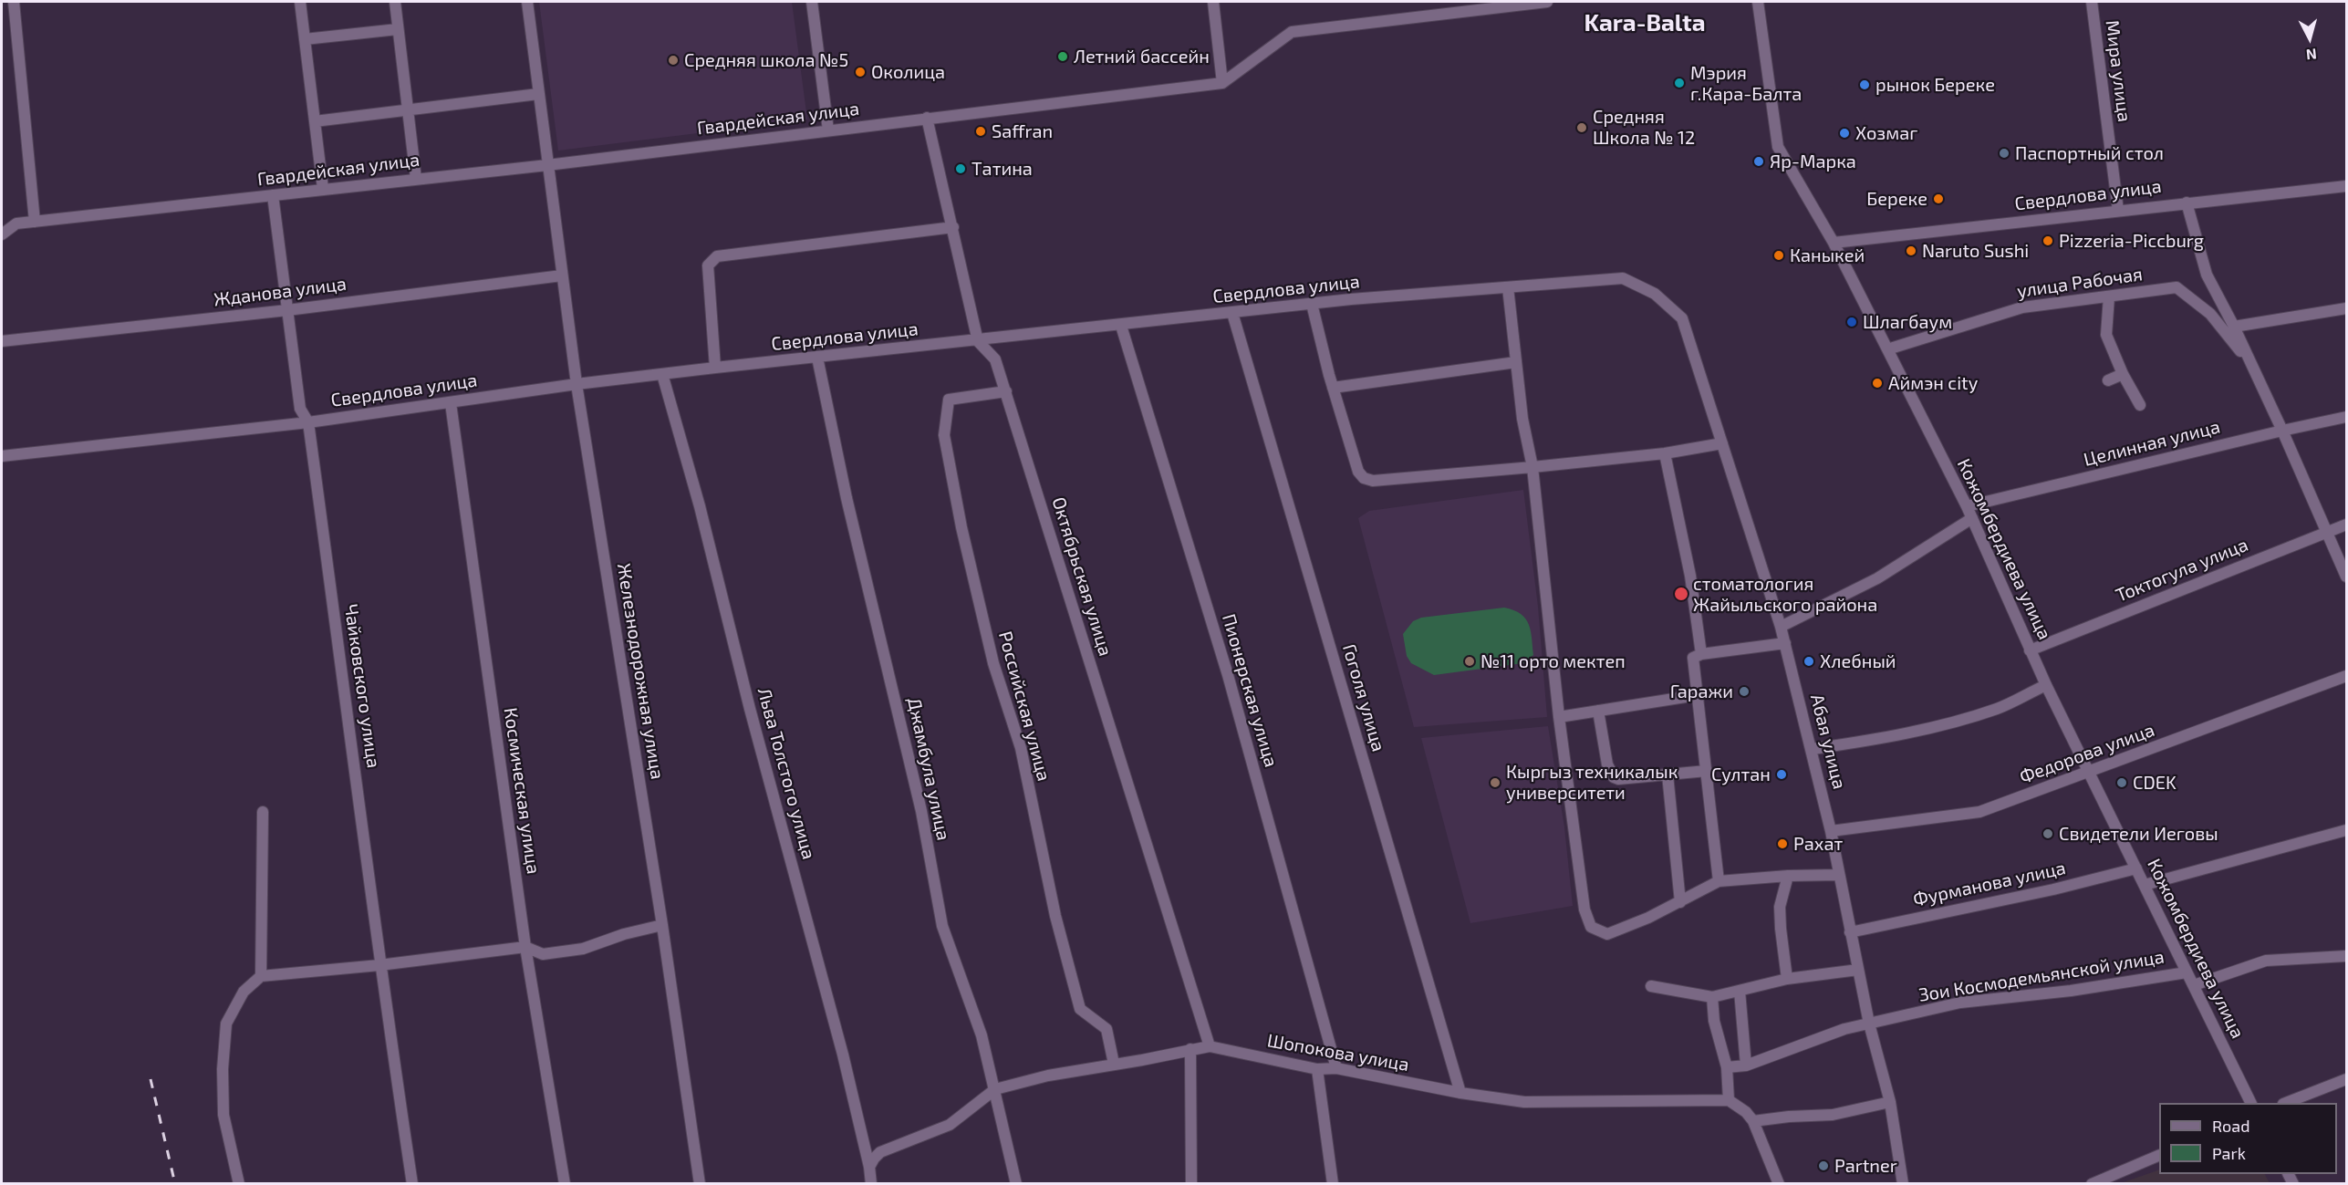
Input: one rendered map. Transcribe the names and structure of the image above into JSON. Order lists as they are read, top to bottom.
{
  "streets": {
    "street": [
      "Мира улица",
      "Гвардейская улица",
      "Свердлова улица",
      "улица Рабочая",
      "Жданова улица",
      "Целинная улица",
      "Кожомбердиева улица",
      "Токтогула улица",
      "Октябрьская улица",
      "Железнодорожная улица",
      "Чайковского улица",
      "Пионерская улица",
      "Гоголя улица",
      "Российская улица",
      "Абая улица",
      "Федорова улица",
      "Джамбула улица",
      "Льва Толстого улица",
      "Космическая улица",
      "Фурманова улица",
      "Зои Космодемьянской улица",
      "Шопокова улица"
    ]
  },
  "crossings": [
    ["Мира улица", "Свердлова улица"],
    ["Гвардейская улица", "Октябрьская улица"],
    ["Гвардейская улица", "Железнодорожная улица"],
    ["Гвардейская улица", "Чайковского улица"],
    ["Свердлова улица", "Кожомбердиева улица"],
    ["Свердлова улица", "Октябрьская улица"],
    ["Свердлова улица", "Железнодорожная улица"],
    ["Свердлова улица", "Чайковского улица"],
    ["Свердлова улица", "Пионерская улица"],
    ["Свердлова улица", "Гоголя улица"],
    ["Свердлова улица", "Абая улица"],
    ["Свердлова улица", "Джамбула улица"],
    ["Свердлова улица", "Льва Толстого улица"],
    ["Свердлова улица", "Космическая улица"],
    ["улица Рабочая", "Кожомбердиева улица"],
    ["Жданова улица", "Железнодорожная улица"],
    ["Жданова улица", "Чайковского улица"],
    ["Целинная улица", "Кожомбердиева улица"],
    ["Кожомбердиева улица", "Токтогула улица"],
    ["Кожомбердиева улица", "Федорова улица"],
    ["Кожомбердиева улица", "Фурманова улица"],
    ["Кожомбердиева улица", "Зои Космодемьянской улица"],
    ["Октябрьская улица", "Российская улица"],
    ["Октябрьская улица", "Шопокова улица"],
    ["Пионерская улица", "Шопокова улица"],
    ["Гоголя улица", "Шопокова улица"],
    ["Российская улица", "Шопокова улица"],
    ["Абая улица", "Федорова улица"],
    ["Абая улица", "Фурманова улица"],
    ["Абая улица", "Зои Космодемьянской улица"],
    ["Джамбула улица", "Шопокова улица"],
    ["Льва Толстого улица", "Шопокова улица"]
  ],
  "districts": ["Kara-Balta"],
  "places": [
    "Летний бассейн",
    "Средняя школа №5",
    "Околица",
    "Мэрия г.Кара-Балта",
    "рынок Береке",
    "Средняя Школа № 12",
    "Saffran",
    "Хозмаг",
    "Паспортный стол",
    "Яр-Марка",
    "Татина",
    "Береке",
    "Pizzeria-Piccburg",
    "Naruto Sushi",
    "Каныкей",
    "Шлагбаум",
    "Аймэн city",
    "стоматология Жайыльского района",
    "№11 орто мектеп",
    "Хлебный",
    "Гаражи",
    "Султан",
    "Кыргыз техникалык университети",
    "CDEK",
    "Свидетели Иеговы",
    "Рахат",
    "Partner"
  ],
  "legend": ["Road", "Park"],
  "north": "bottom"
}
